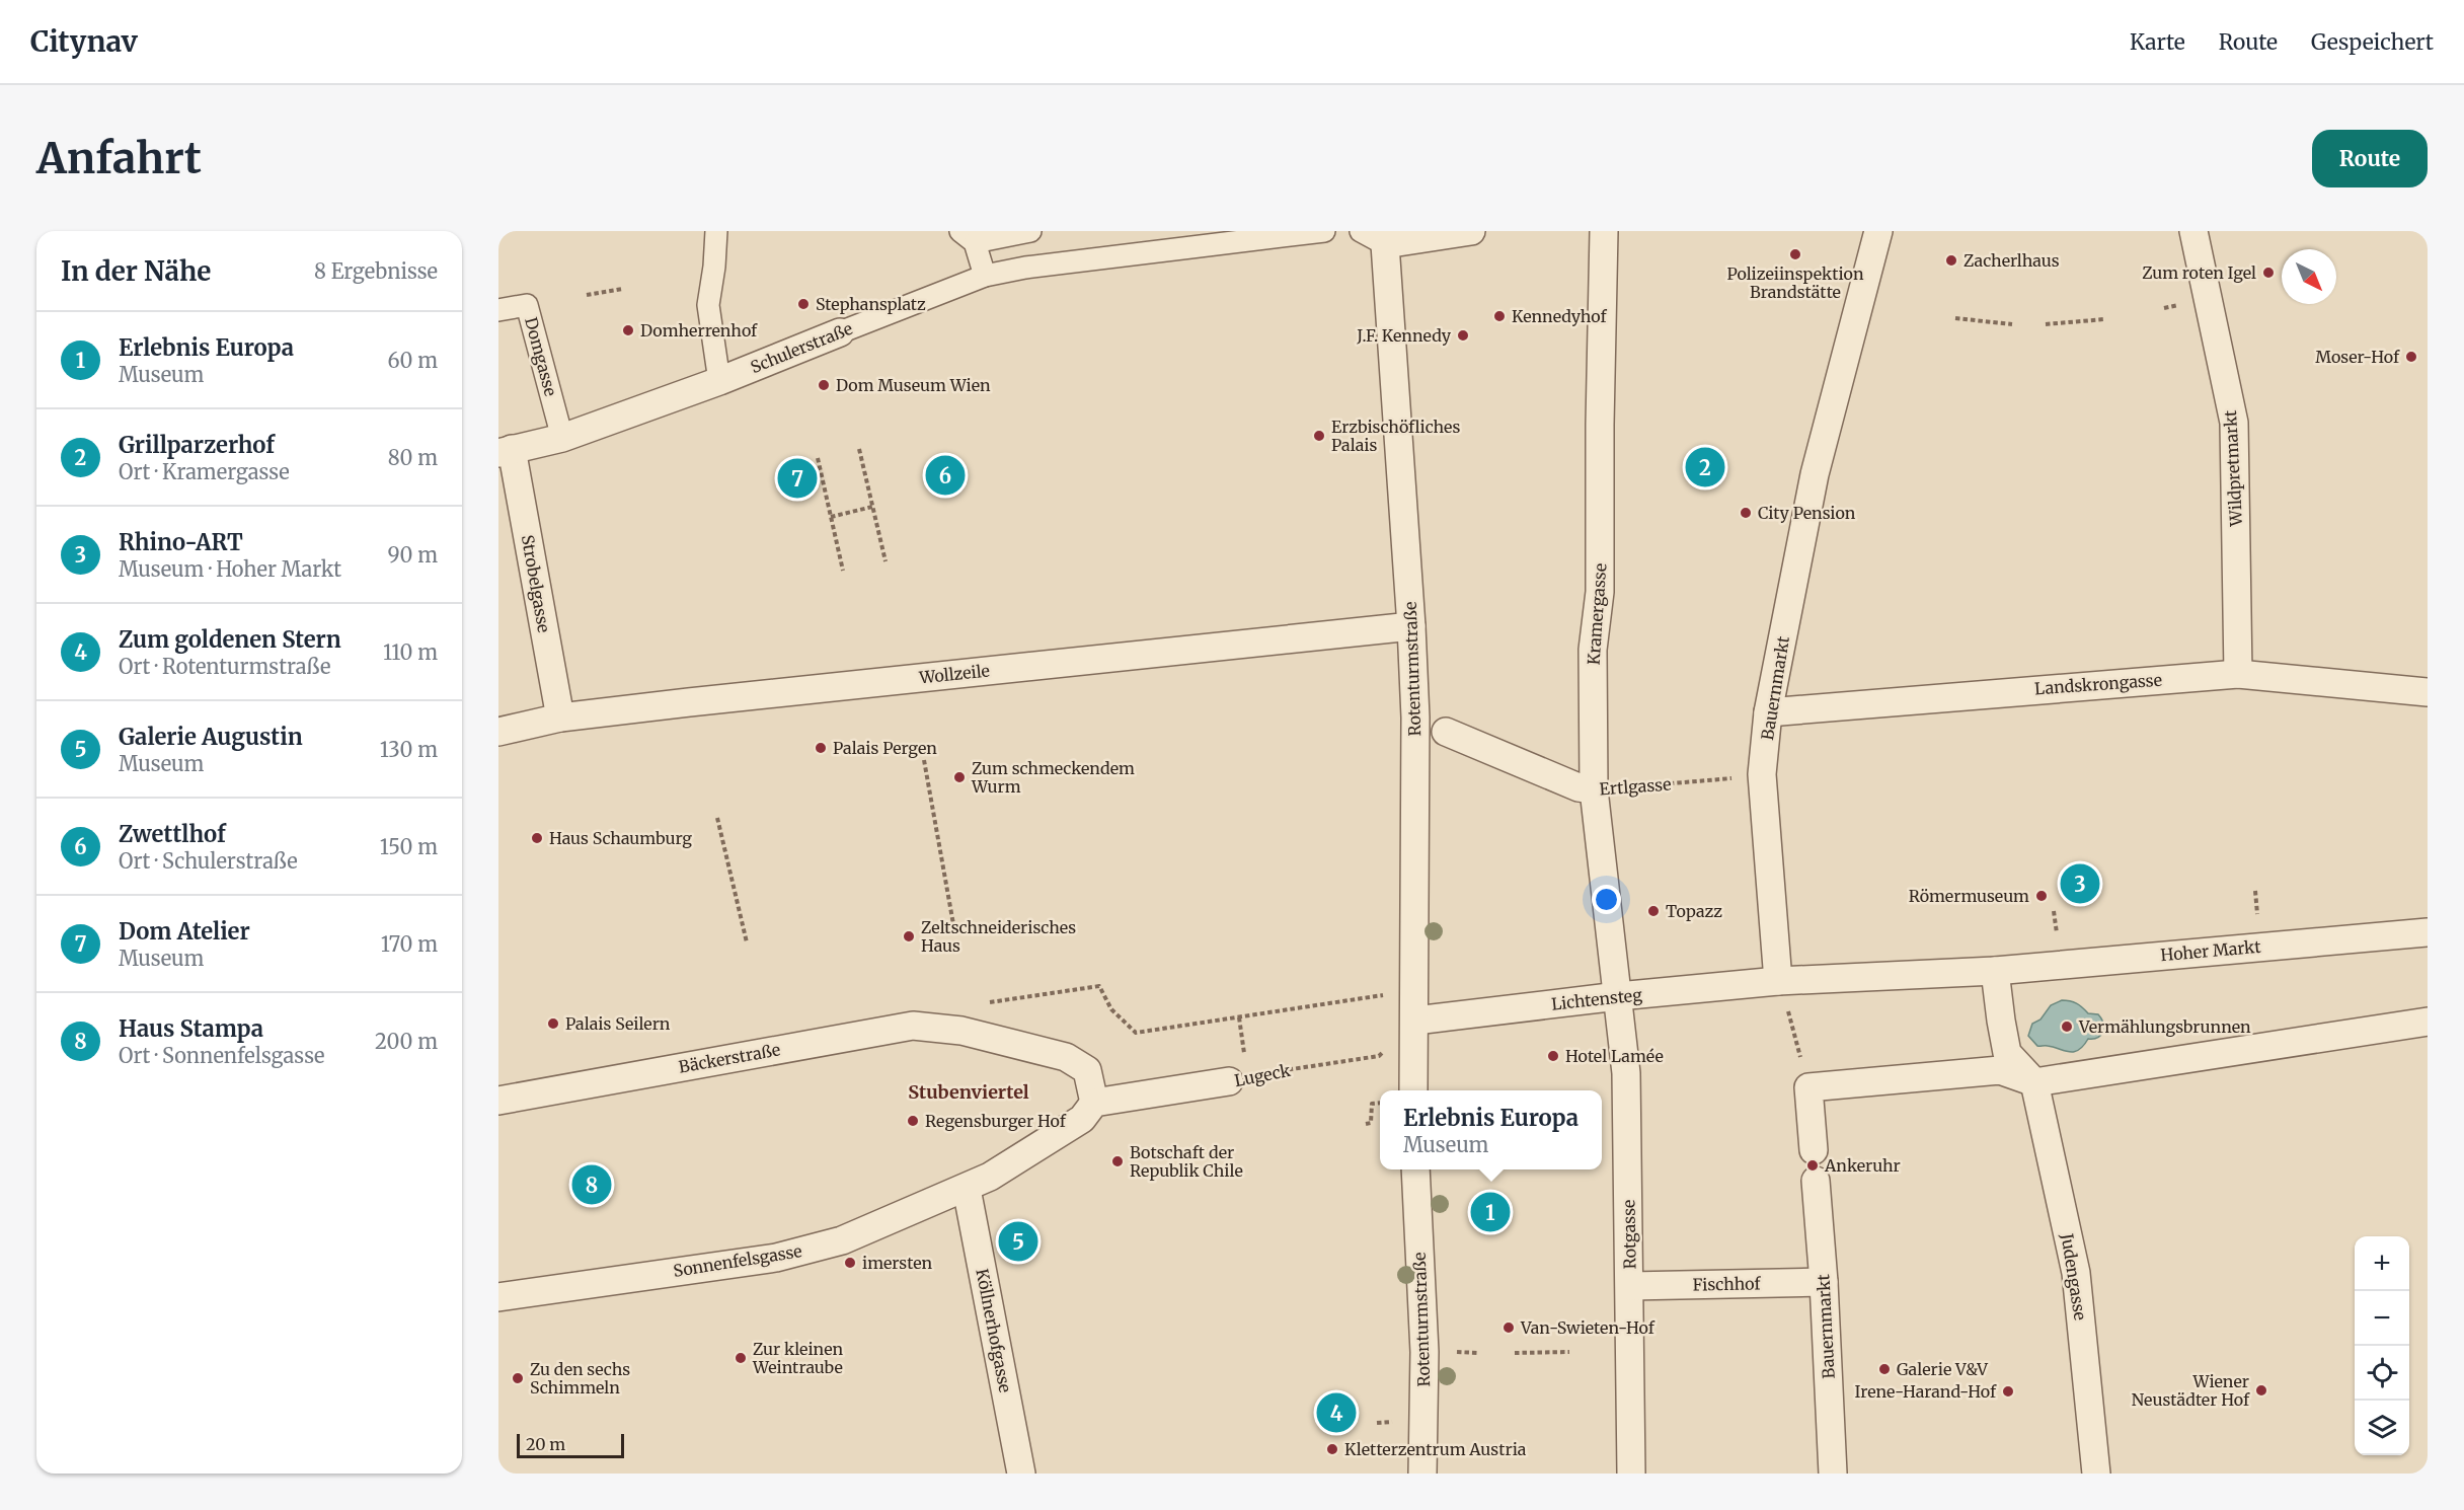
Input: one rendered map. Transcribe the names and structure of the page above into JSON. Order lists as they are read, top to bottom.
{
  "streets": {
    "street": [
      "Schulerstraße",
      "Domgasse",
      "Wildpretmarkt",
      "Strobelgasse",
      "Kramergasse",
      "Rotenturmstraße",
      "Wollzeile",
      "Landskrongasse",
      "Bauernmarkt",
      "Ertlgasse",
      "Hoher Markt",
      "Lichtensteg",
      "Bäckerstraße",
      "Lugeck",
      "Rotgasse",
      "Sonnenfelsgasse",
      "Judengasse",
      "Fischhof",
      "Köllnerhofgasse"
    ]
  },
  "crossings": [
    ["Schulerstraße", "Domgasse"],
    ["Schulerstraße", "Strobelgasse"],
    ["Wildpretmarkt", "Landskrongasse"],
    ["Strobelgasse", "Wollzeile"],
    ["Kramergasse", "Ertlgasse"],
    ["Kramergasse", "Lichtensteg"],
    ["Kramergasse", "Rotgasse"],
    ["Rotenturmstraße", "Wollzeile"],
    ["Rotenturmstraße", "Lichtensteg"],
    ["Rotenturmstraße", "Lugeck"],
    ["Landskrongasse", "Bauernmarkt"],
    ["Bauernmarkt", "Ertlgasse"],
    ["Bauernmarkt", "Hoher Markt"],
    ["Bauernmarkt", "Lichtensteg"],
    ["Bauernmarkt", "Fischhof"],
    ["Hoher Markt", "Lichtensteg"],
    ["Lichtensteg", "Lugeck"],
    ["Lichtensteg", "Rotgasse"],
    ["Bäckerstraße", "Lugeck"],
    ["Rotgasse", "Fischhof"],
    ["Sonnenfelsgasse", "Köllnerhofgasse"]
  ],
  "districts": ["Stubenviertel"],
  "places": [
    "Polizeiinspektion Brandstätte",
    "Zacherlhaus",
    "Zum roten Igel",
    "Stephansplatz",
    "Kennedyhof",
    "Domherrenhof",
    "J.F. Kennedy",
    "Moser-Hof",
    "Dom Museum Wien",
    "Erzbischöfliches Palais",
    "City Pension",
    "Palais Pergen",
    "Zum schmeckendem Wurm",
    "Haus Schaumburg",
    "Römermuseum",
    "Topazz",
    "Zeltschneiderisches Haus",
    "Palais Seilern",
    "Vermählungsbrunnen",
    "Hotel Lamée",
    "Regensburger Hof",
    "Botschaft der Republik Chile",
    "Ankeruhr",
    "imersten",
    "Van-Swieten-Hof",
    "Zur kleinen Weintraube",
    "Galerie V&V",
    "Zu den sechs Schimmeln",
    "Wiener Neustädter Hof",
    "Irene-Harand-Hof",
    "Kletterzentrum Austria"
  ],
  "scale_bar": "20 m",
  "north": "bottom right",
  "page": {
    "header": "Citynav",
    "nav": ["Karte", "Route", "Gespeichert"],
    "buttons": "Route",
    "title": "Anfahrt",
    "heading": ["In der Nähe", "8 Ergebnisse"],
    "list": [
      {
        "mark": "1",
        "name": "Erlebnis Europa",
        "note": "Museum",
        "value": "60 m"
      },
      {
        "mark": "2",
        "name": "Grillparzerhof",
        "note": "Ort · Kramergasse",
        "value": "80 m"
      },
      {
        "mark": "3",
        "name": "Rhino-ART",
        "note": "Museum · Hoher Markt",
        "value": "90 m"
      },
      {
        "mark": "4",
        "name": "Zum goldenen Stern",
        "note": "Ort · Rotenturmstraße",
        "value": "110 m"
      },
      {
        "mark": "5",
        "name": "Galerie Augustin",
        "note": "Museum",
        "value": "130 m"
      },
      {
        "mark": "6",
        "name": "Zwettlhof",
        "note": "Ort · Schulerstraße",
        "value": "150 m"
      },
      {
        "mark": "7",
        "name": "Dom Atelier",
        "note": "Museum",
        "value": "170 m"
      },
      {
        "mark": "8",
        "name": "Haus Stampa",
        "note": "Ort · Sonnenfelsgasse",
        "value": "200 m"
      }
    ],
    "pins": [
      "2",
      "6",
      "7",
      "3",
      "8",
      "1",
      "5",
      "4"
    ],
    "popup": ["Erlebnis Europa", "Museum"],
    "map_buttons": ["+", "−"],
    "scale": "20 m"
  }
}
